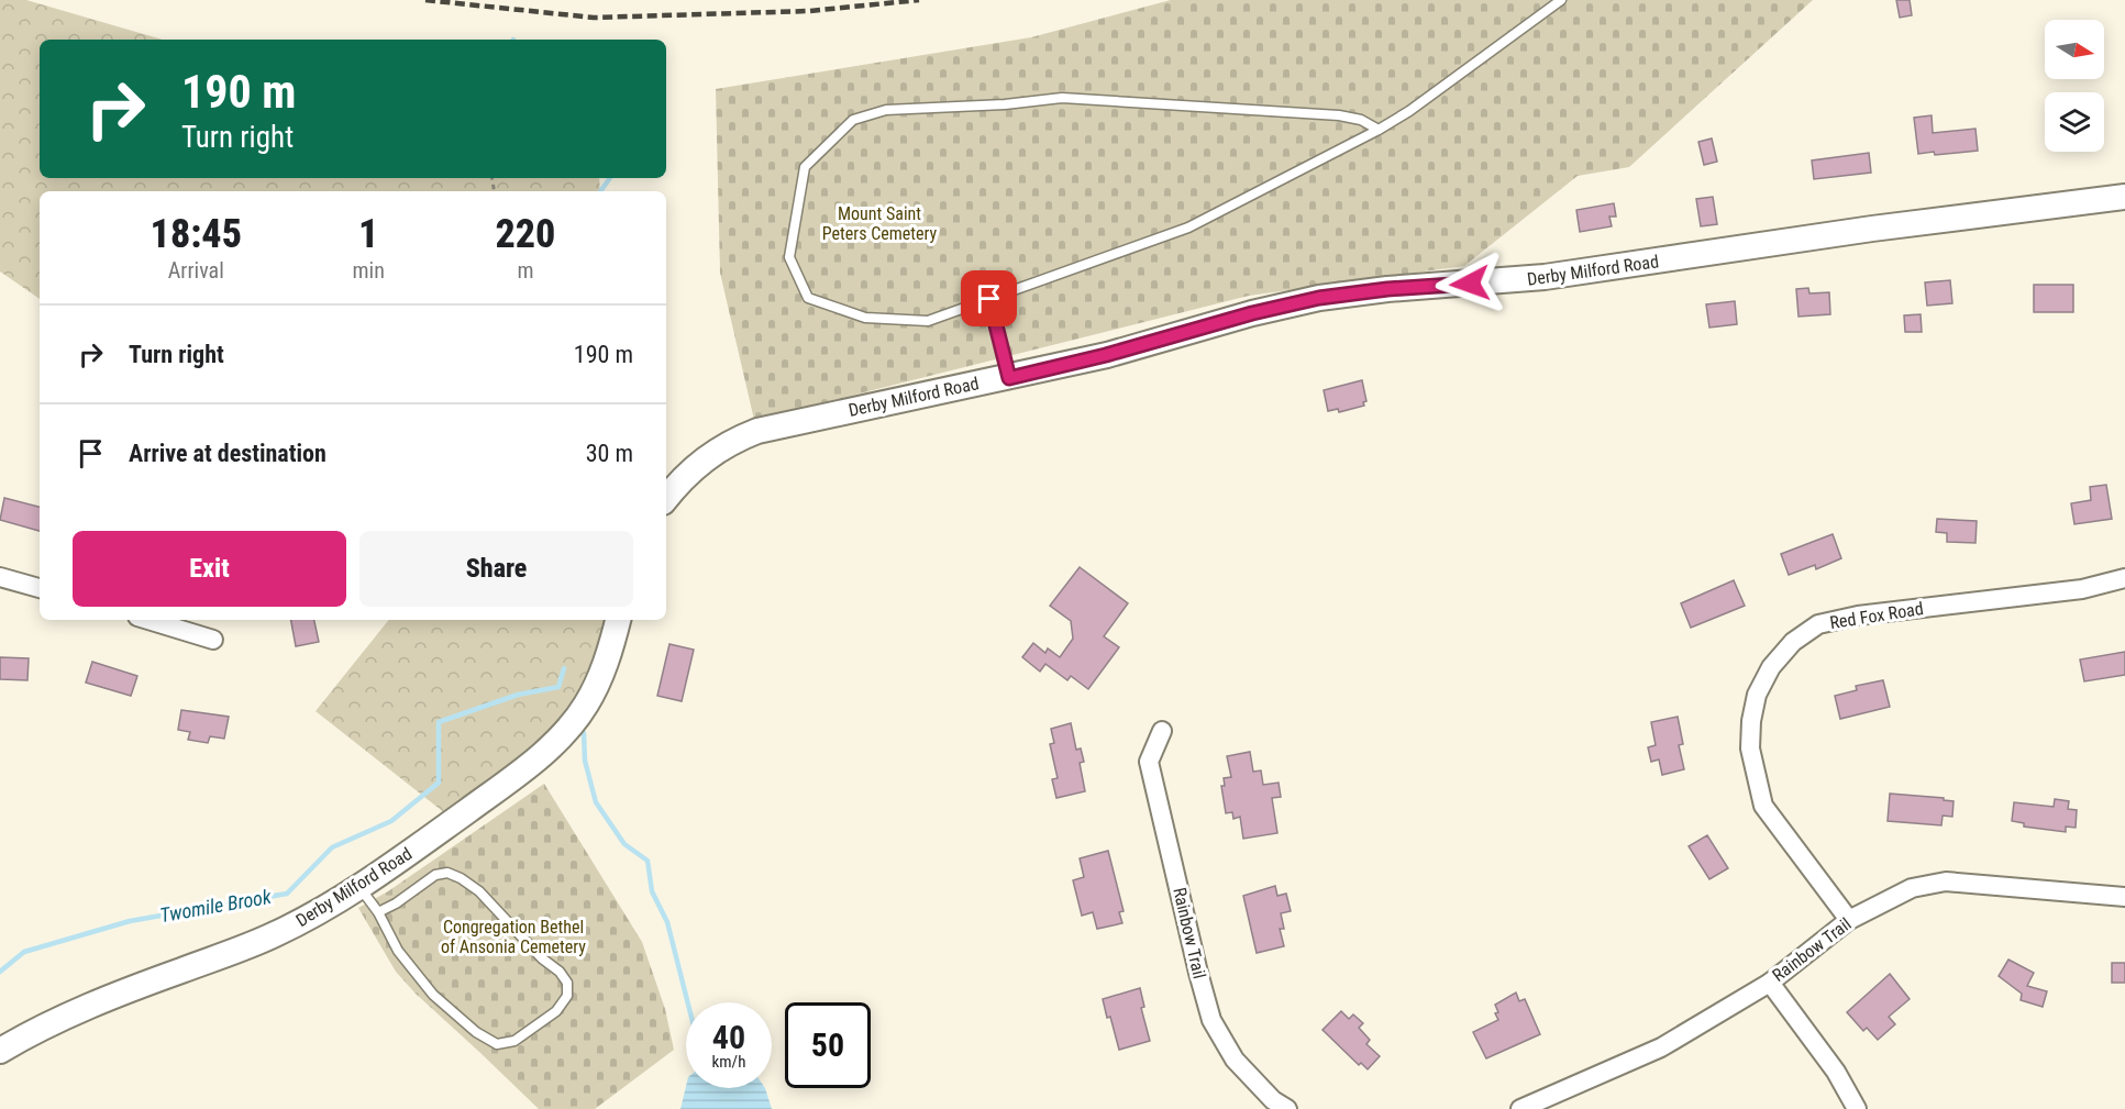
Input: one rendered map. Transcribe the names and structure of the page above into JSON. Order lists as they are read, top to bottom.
{
  "streets": {
    "main road": ["Derby Milford Road"],
    "street": ["Red Fox Road", "Rainbow Trail"]
  },
  "crossings": [
    ["Red Fox Road", "Rainbow Trail"]
  ],
  "water": ["Twomile Brook"],
  "parks": ["Mount Saint Peters Cemetery", "Congregation Bethel of Ansonia Cemetery"],
  "north": "right",
  "page": {
    "turn": ["190 m", "Turn right"],
    "eta": [
      "18:45",
      "Arrival",
      "1",
      "min",
      "220",
      "m"
    ],
    "list": [
      {
        "name": "Turn right",
        "value": "190 m"
      },
      {
        "name": "Arrive at destination",
        "value": "30 m"
      }
    ],
    "buttons": ["Exit", "Share"],
    "speed": "40 km/h",
    "limit": "50"
  }
}
